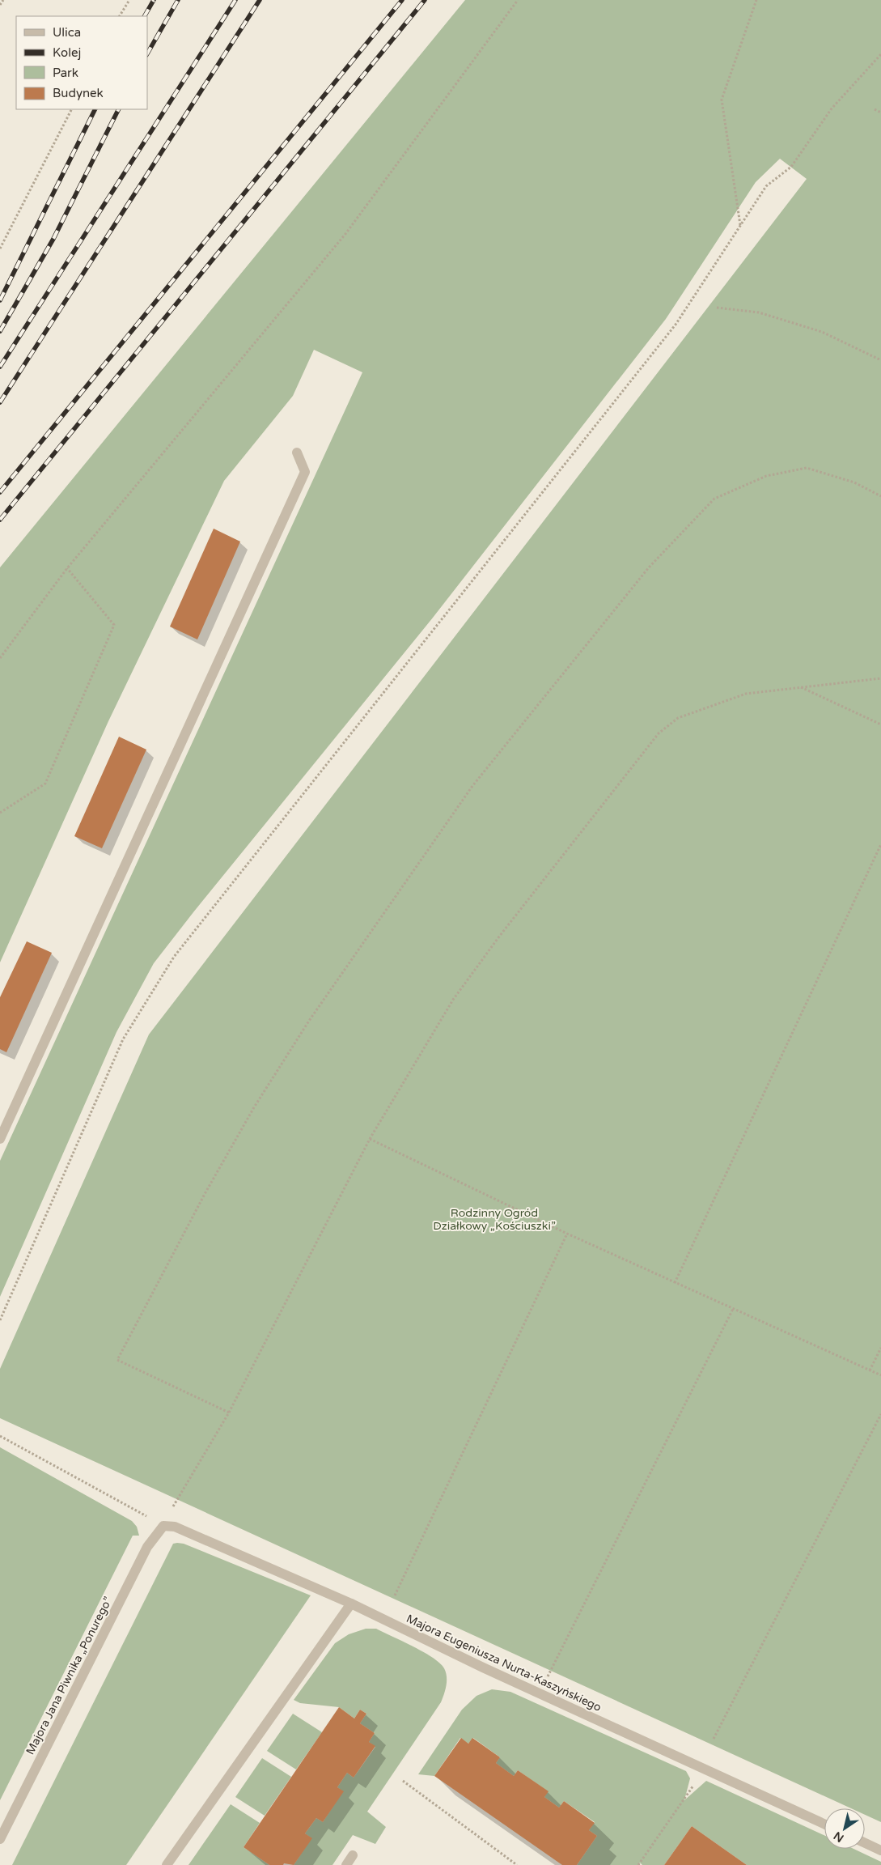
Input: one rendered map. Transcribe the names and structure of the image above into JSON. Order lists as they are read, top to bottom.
{
  "streets": {
    "street": ["Majora Eugeniusza Nurta-Kaszyńskiego", "Majora Jana Piwnika „Ponurego”"]
  },
  "crossings": [
    ["Majora Eugeniusza Nurta-Kaszyńskiego", "Majora Jana Piwnika „Ponurego”"]
  ],
  "parks": ["Rodzinny Ogród Działkowy „Kościuszki”"],
  "legend": [
    "Ulica",
    "Kolej",
    "Park",
    "Budynek"
  ],
  "north": "bottom left"
}
